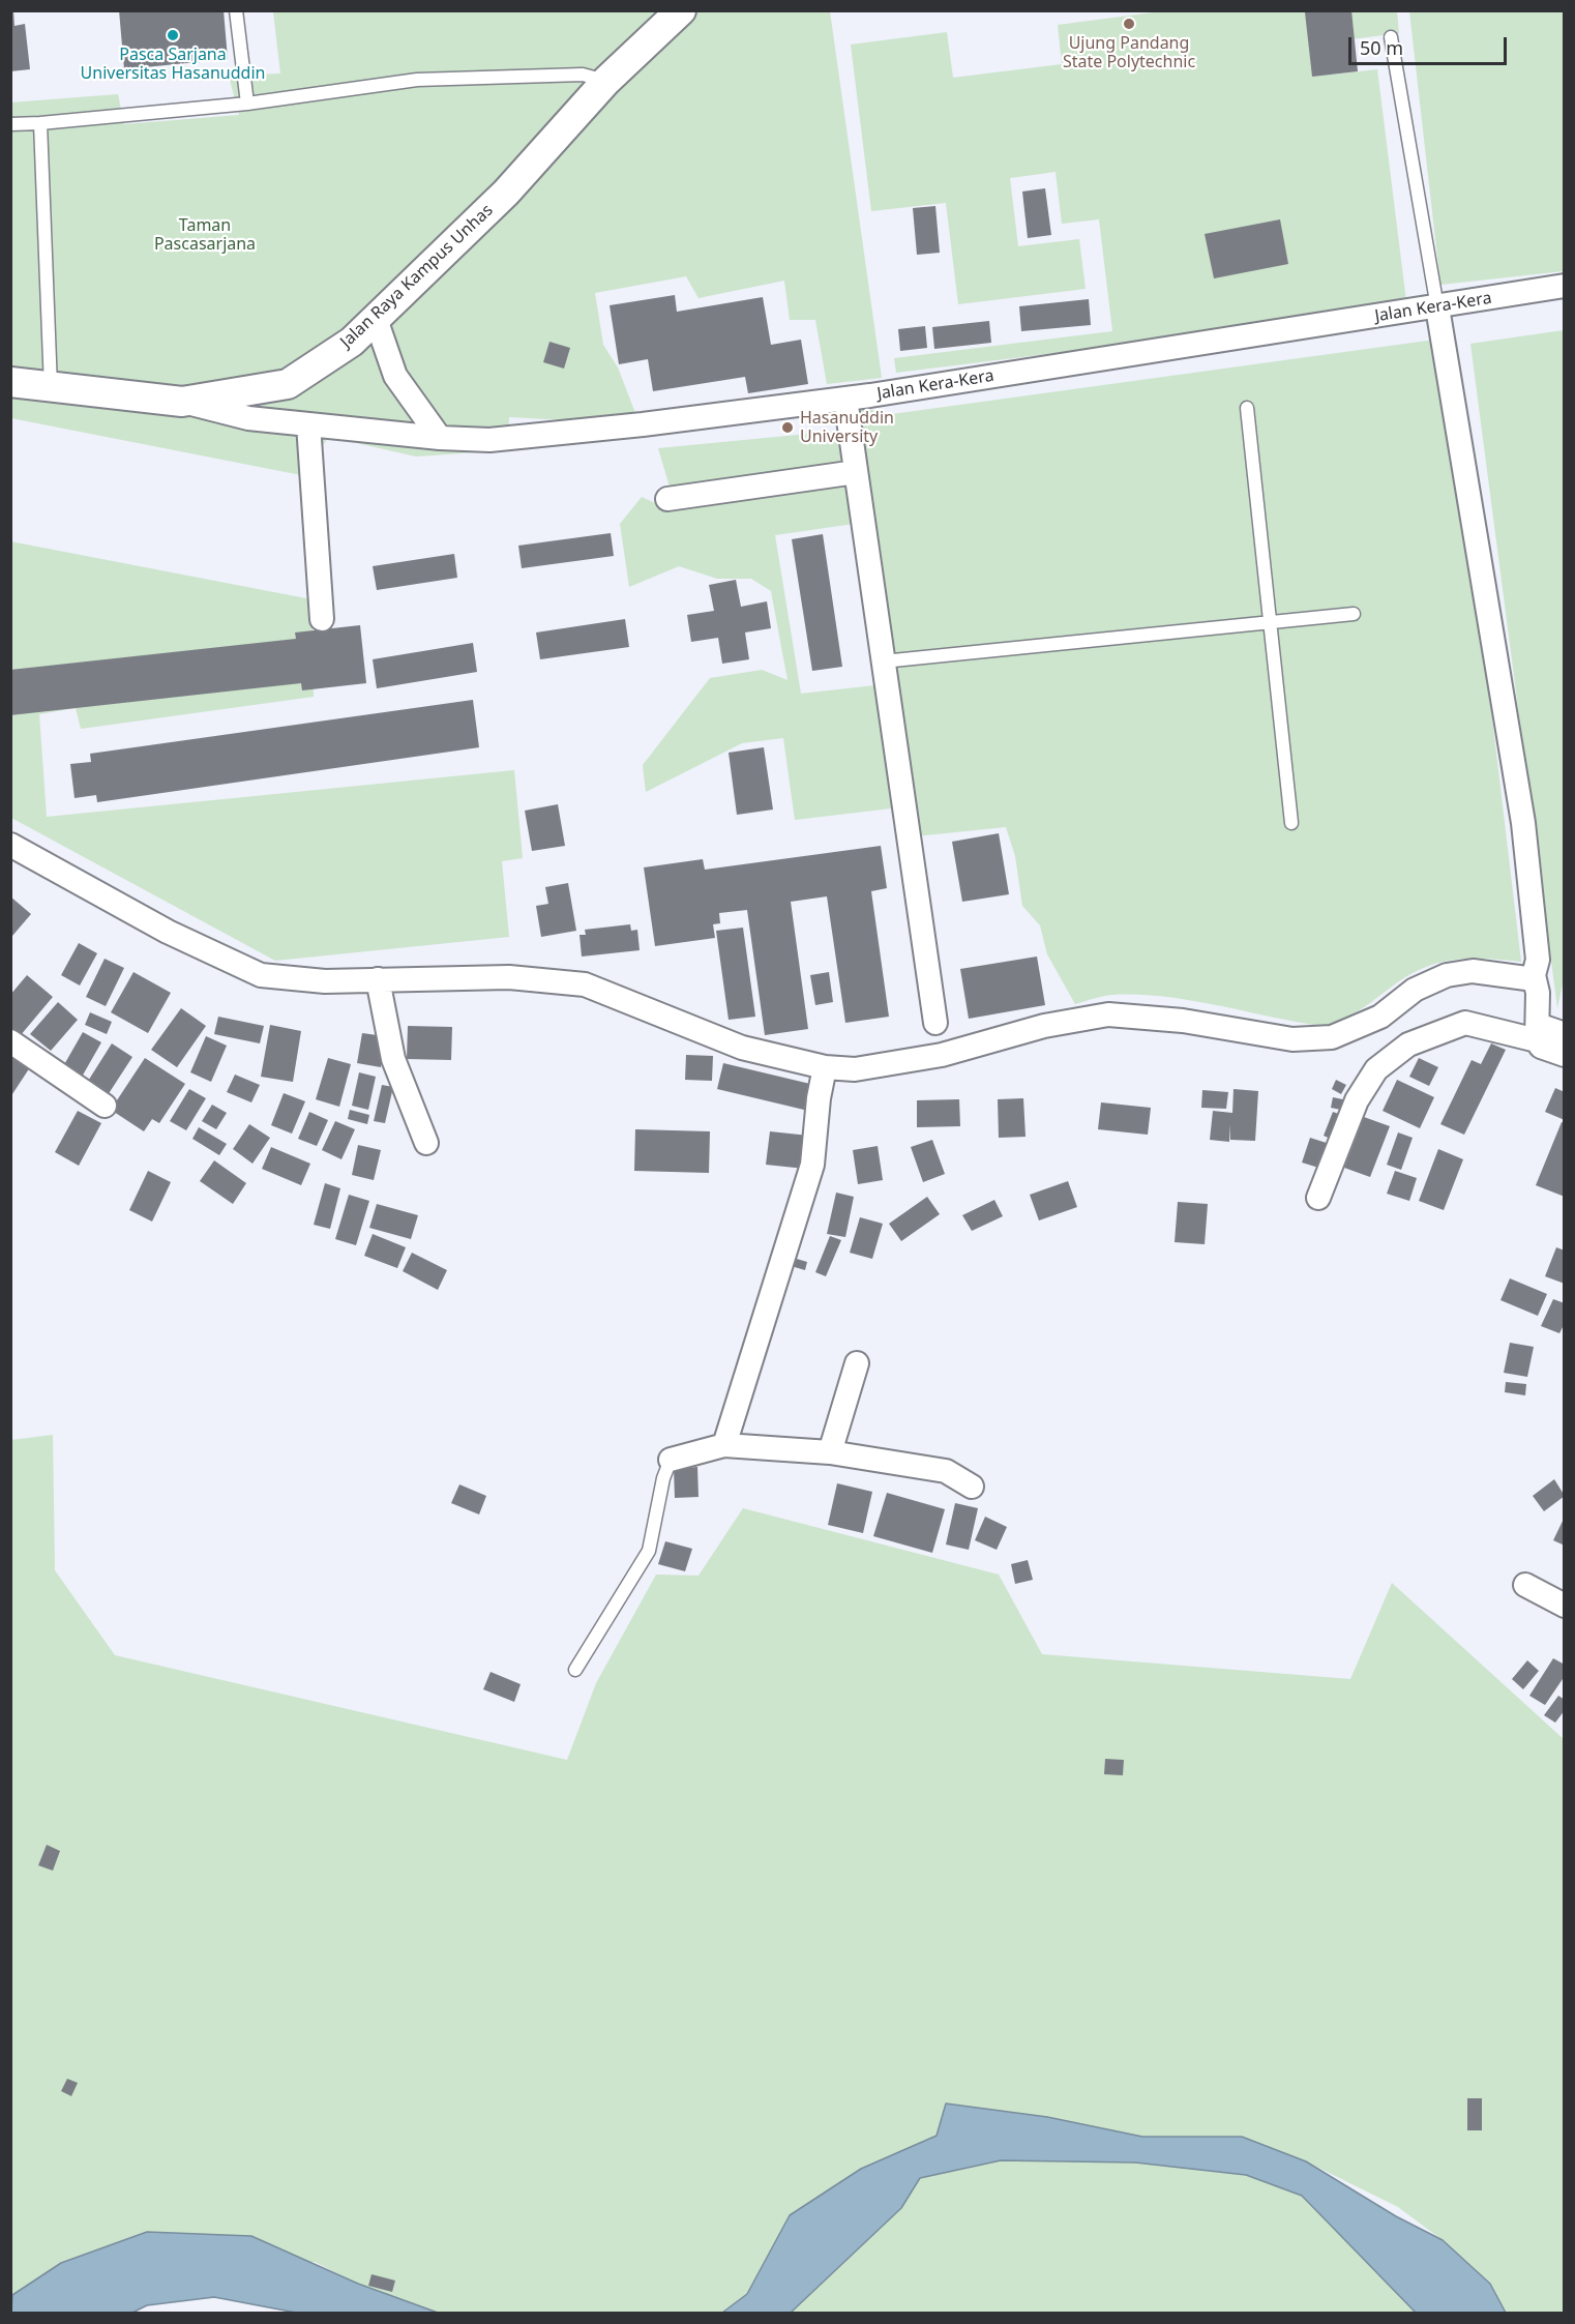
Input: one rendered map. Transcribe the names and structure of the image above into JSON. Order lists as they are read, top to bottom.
{
  "streets": {
    "street": ["Jalan Raya Kampus Unhas", "Jalan Kera-Kera"]
  },
  "crossings": [
    ["Jalan Raya Kampus Unhas", "Jalan Kera-Kera"]
  ],
  "parks": ["Taman Pascasarjana"],
  "places": ["Ujung Pandang State Polytechnic", "Pasca Sarjana Universitas Hasanuddin", "Hasanuddin University"],
  "scale_bar": "50 m"
}
